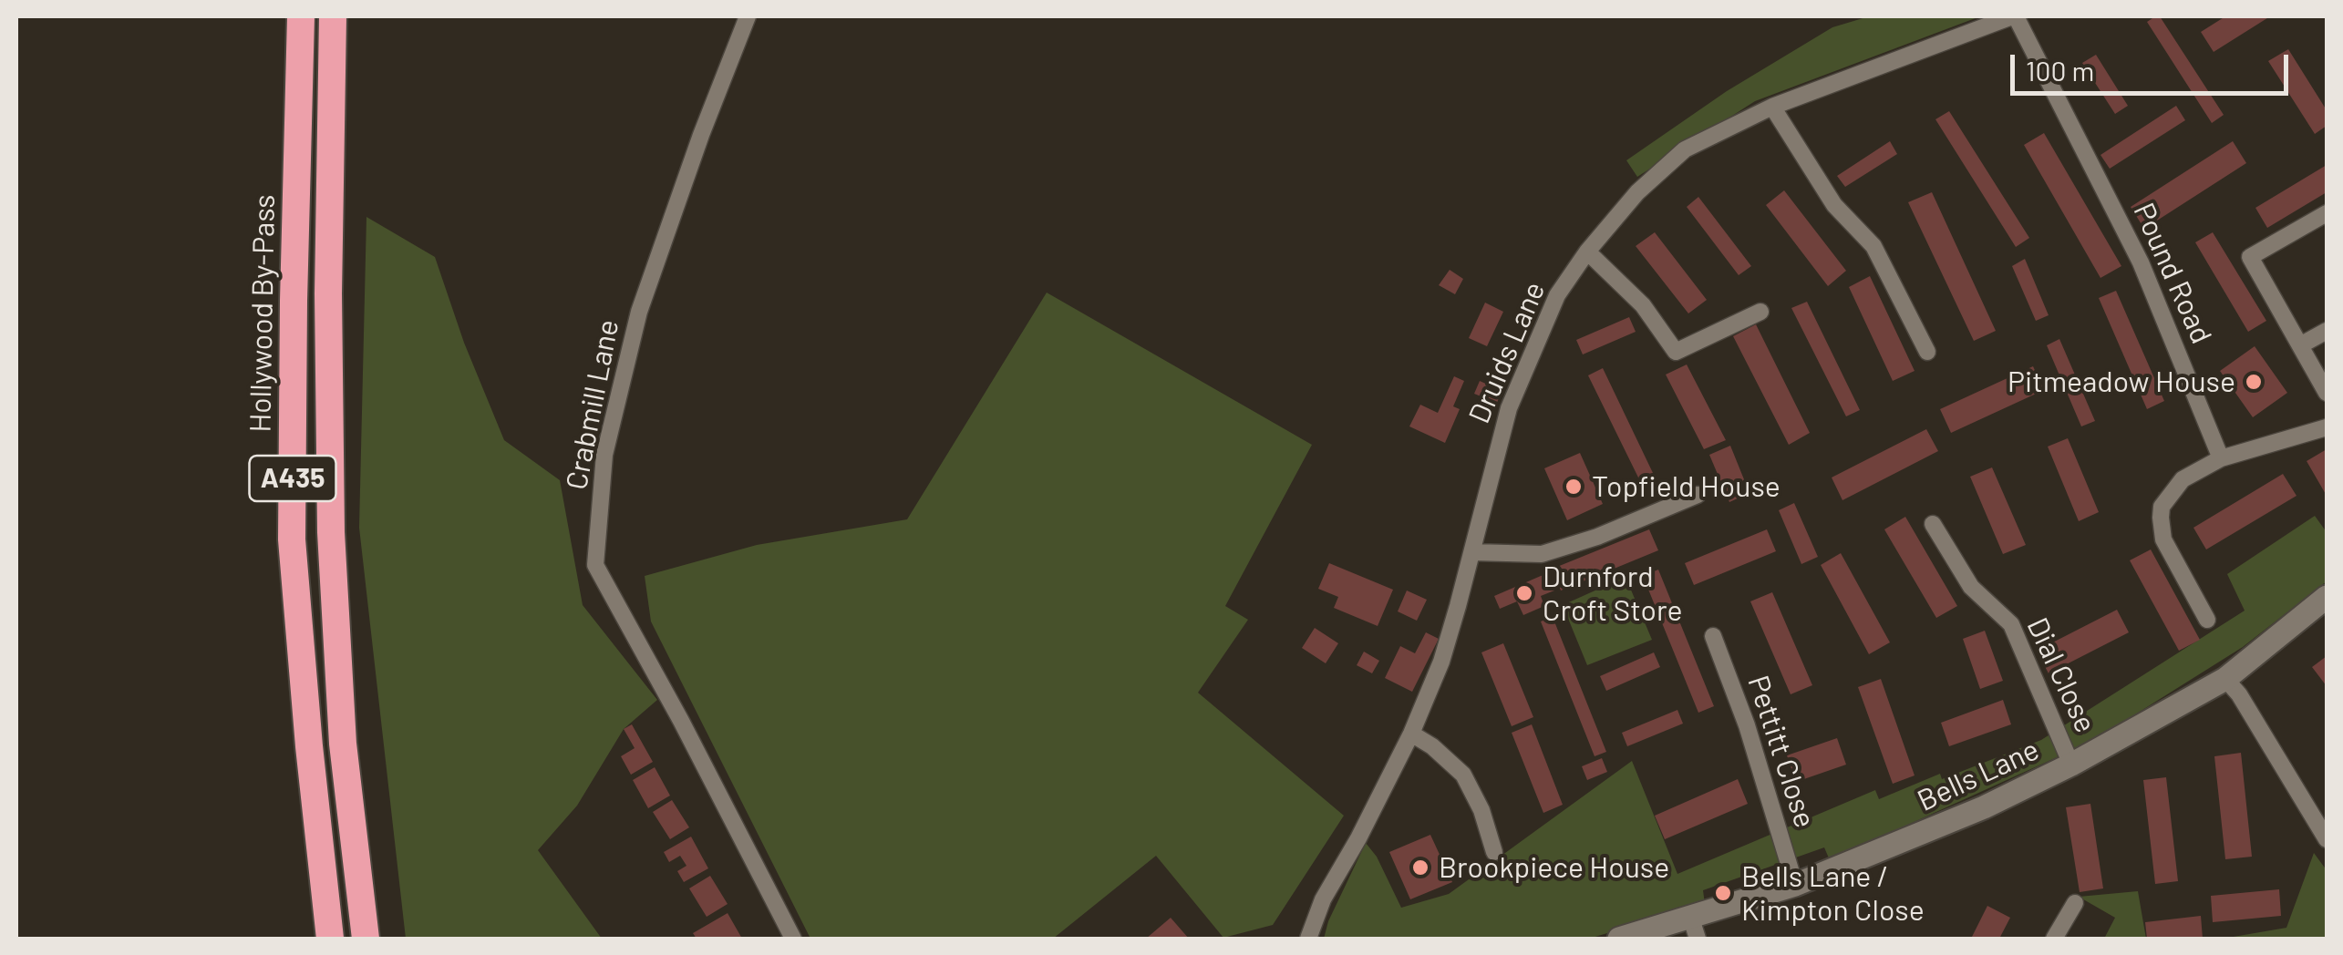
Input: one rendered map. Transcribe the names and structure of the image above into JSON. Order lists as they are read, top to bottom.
{
  "streets": {
    "highway": ["Hollywood By-Pass", "A435"],
    "street": [
      "Pound Road",
      "Druids Lane",
      "Crabmill Lane",
      "Dial Close",
      "Pettitt Close",
      "Bells Lane"
    ]
  },
  "crossings": [
    ["Pound Road", "Druids Lane"],
    ["Dial Close", "Bells Lane"],
    ["Pettitt Close", "Bells Lane"]
  ],
  "places": [
    "Pitmeadow House",
    "Topfield House",
    "Durnford Croft Store",
    "Brookpiece House",
    "Bells Lane / Kimpton Close"
  ],
  "scale_bar": "100 m"
}
